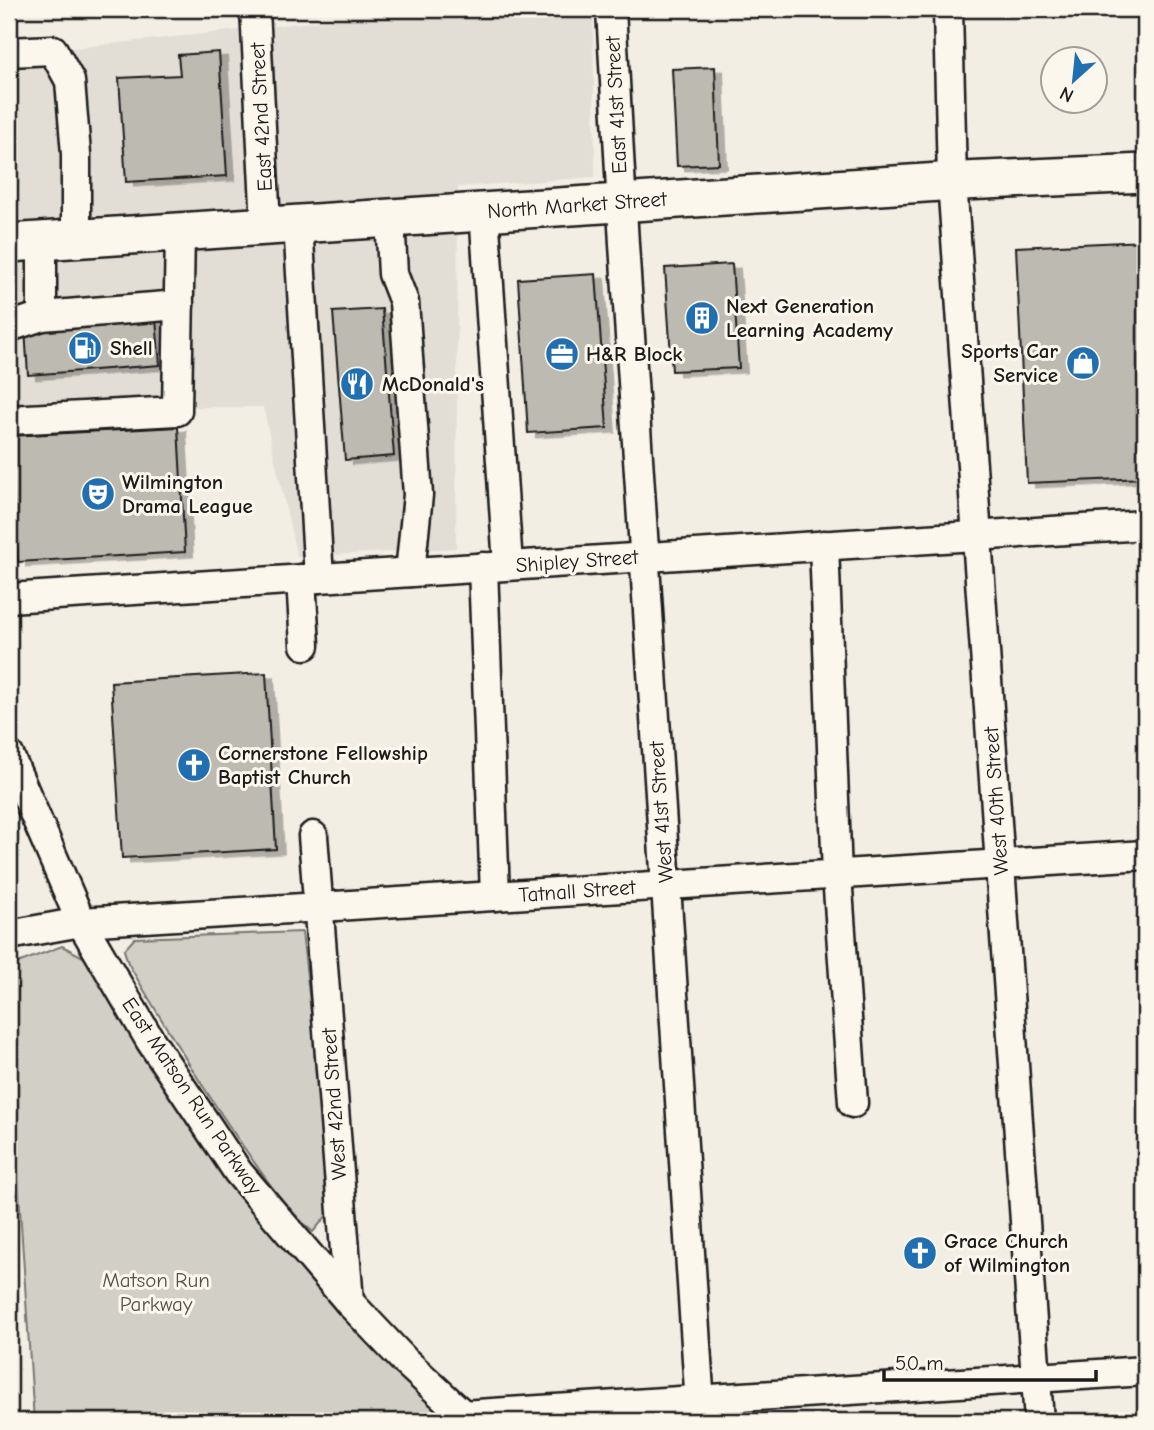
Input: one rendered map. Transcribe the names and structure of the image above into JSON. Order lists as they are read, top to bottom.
{
  "streets": {
    "main road": ["North Market Street"],
    "street": [
      "East 41st Street",
      "East 42nd Street",
      "Shipley Street",
      "West 40th Street",
      "West 41st Street",
      "Tatnall Street",
      "East Matson Run Parkway",
      "West 42nd Street"
    ]
  },
  "crossings": [
    ["East 41st Street", "North Market Street"],
    ["East 41st Street", "West 41st Street"],
    ["East 42nd Street", "North Market Street"],
    ["East 42nd Street", "Shipley Street"],
    ["North Market Street", "West 40th Street"],
    ["North Market Street", "West 41st Street"],
    ["Shipley Street", "West 40th Street"],
    ["Shipley Street", "West 41st Street"],
    ["West 40th Street", "Tatnall Street"],
    ["West 41st Street", "Tatnall Street"],
    ["Tatnall Street", "East Matson Run Parkway"],
    ["Tatnall Street", "West 42nd Street"],
    ["East Matson Run Parkway", "West 42nd Street"]
  ],
  "parks": ["Matson Run Parkway"],
  "places": {
    "building": ["Next Generation Learning Academy"],
    "fuel station": ["Shell"],
    "office": ["H&R Block"],
    "shop": ["Sports Car Service"],
    "restaurant": ["McDonald's"],
    "theatre": ["Wilmington Drama League"],
    "church": ["Cornerstone Fellowship Baptist Church", "Grace Church of Wilmington"]
  },
  "scale_bar": "50 m",
  "north": "bottom left"
}
